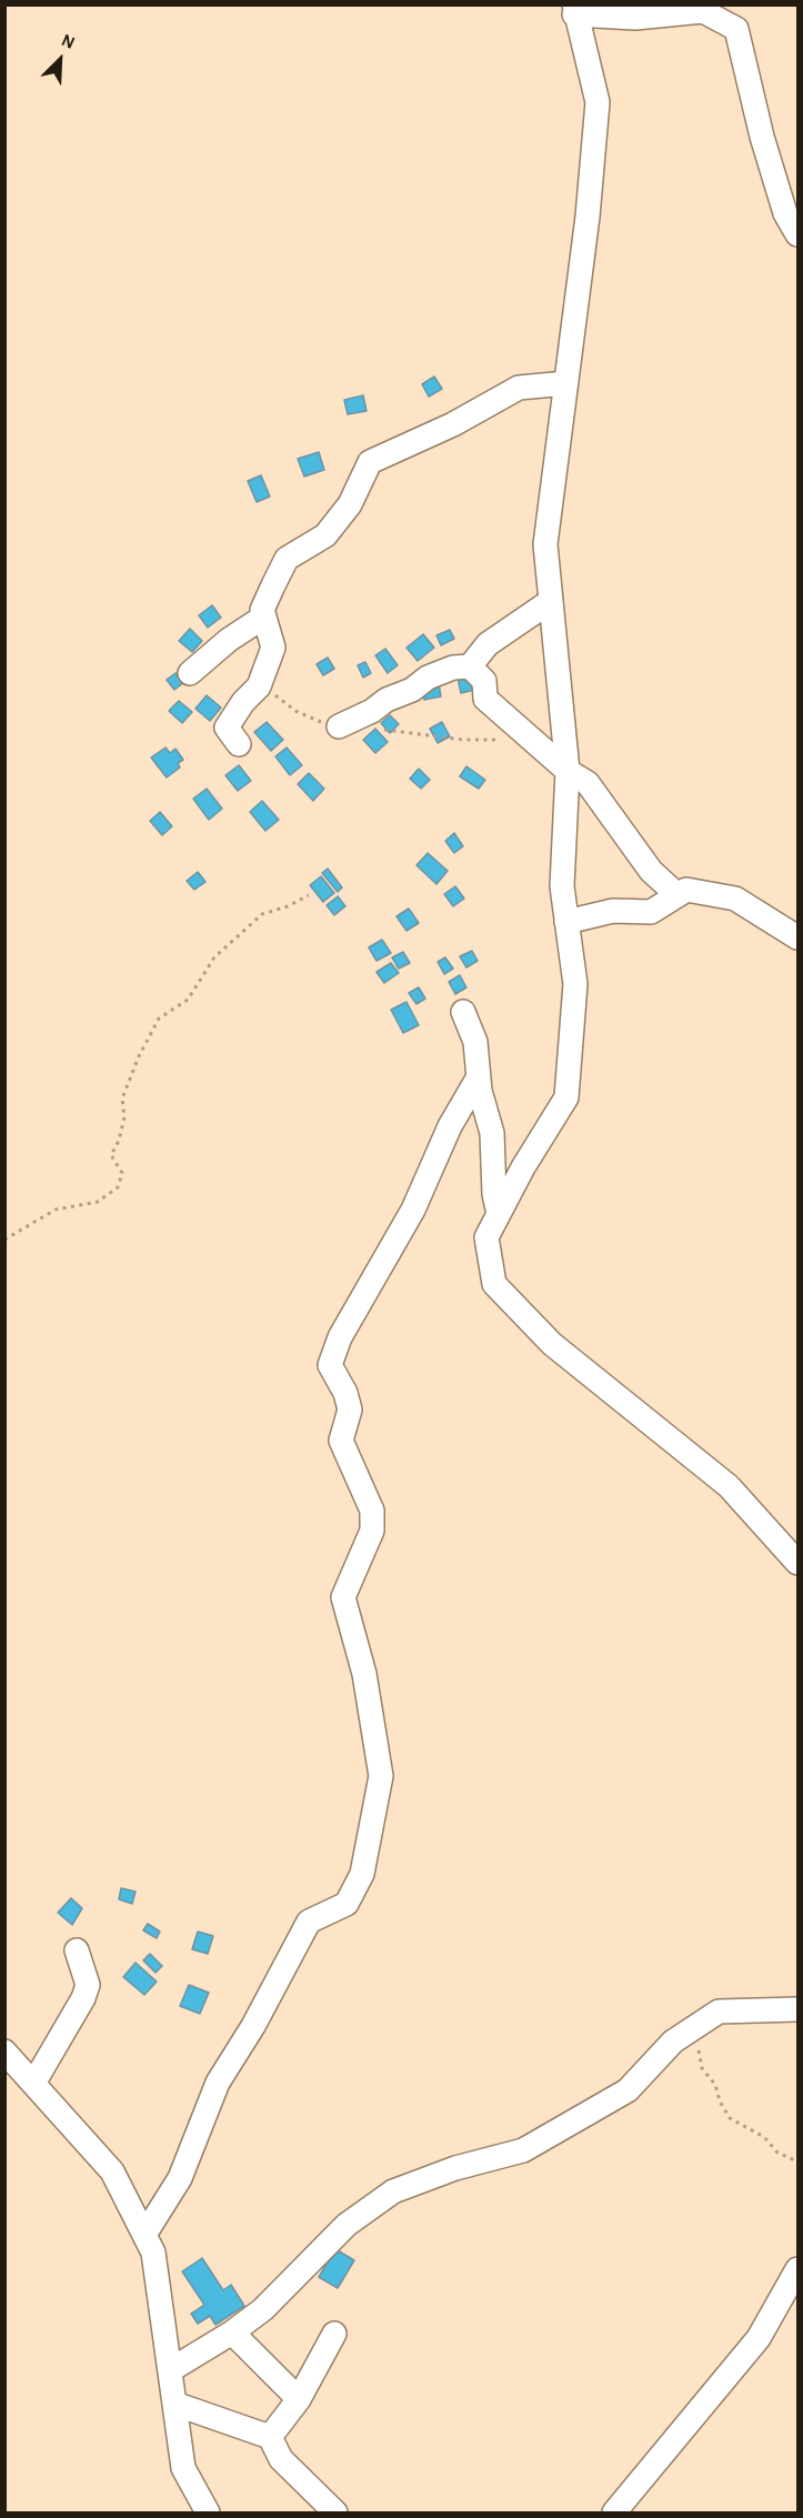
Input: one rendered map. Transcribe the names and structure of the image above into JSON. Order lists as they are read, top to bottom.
{
  "north": "top right"
}
